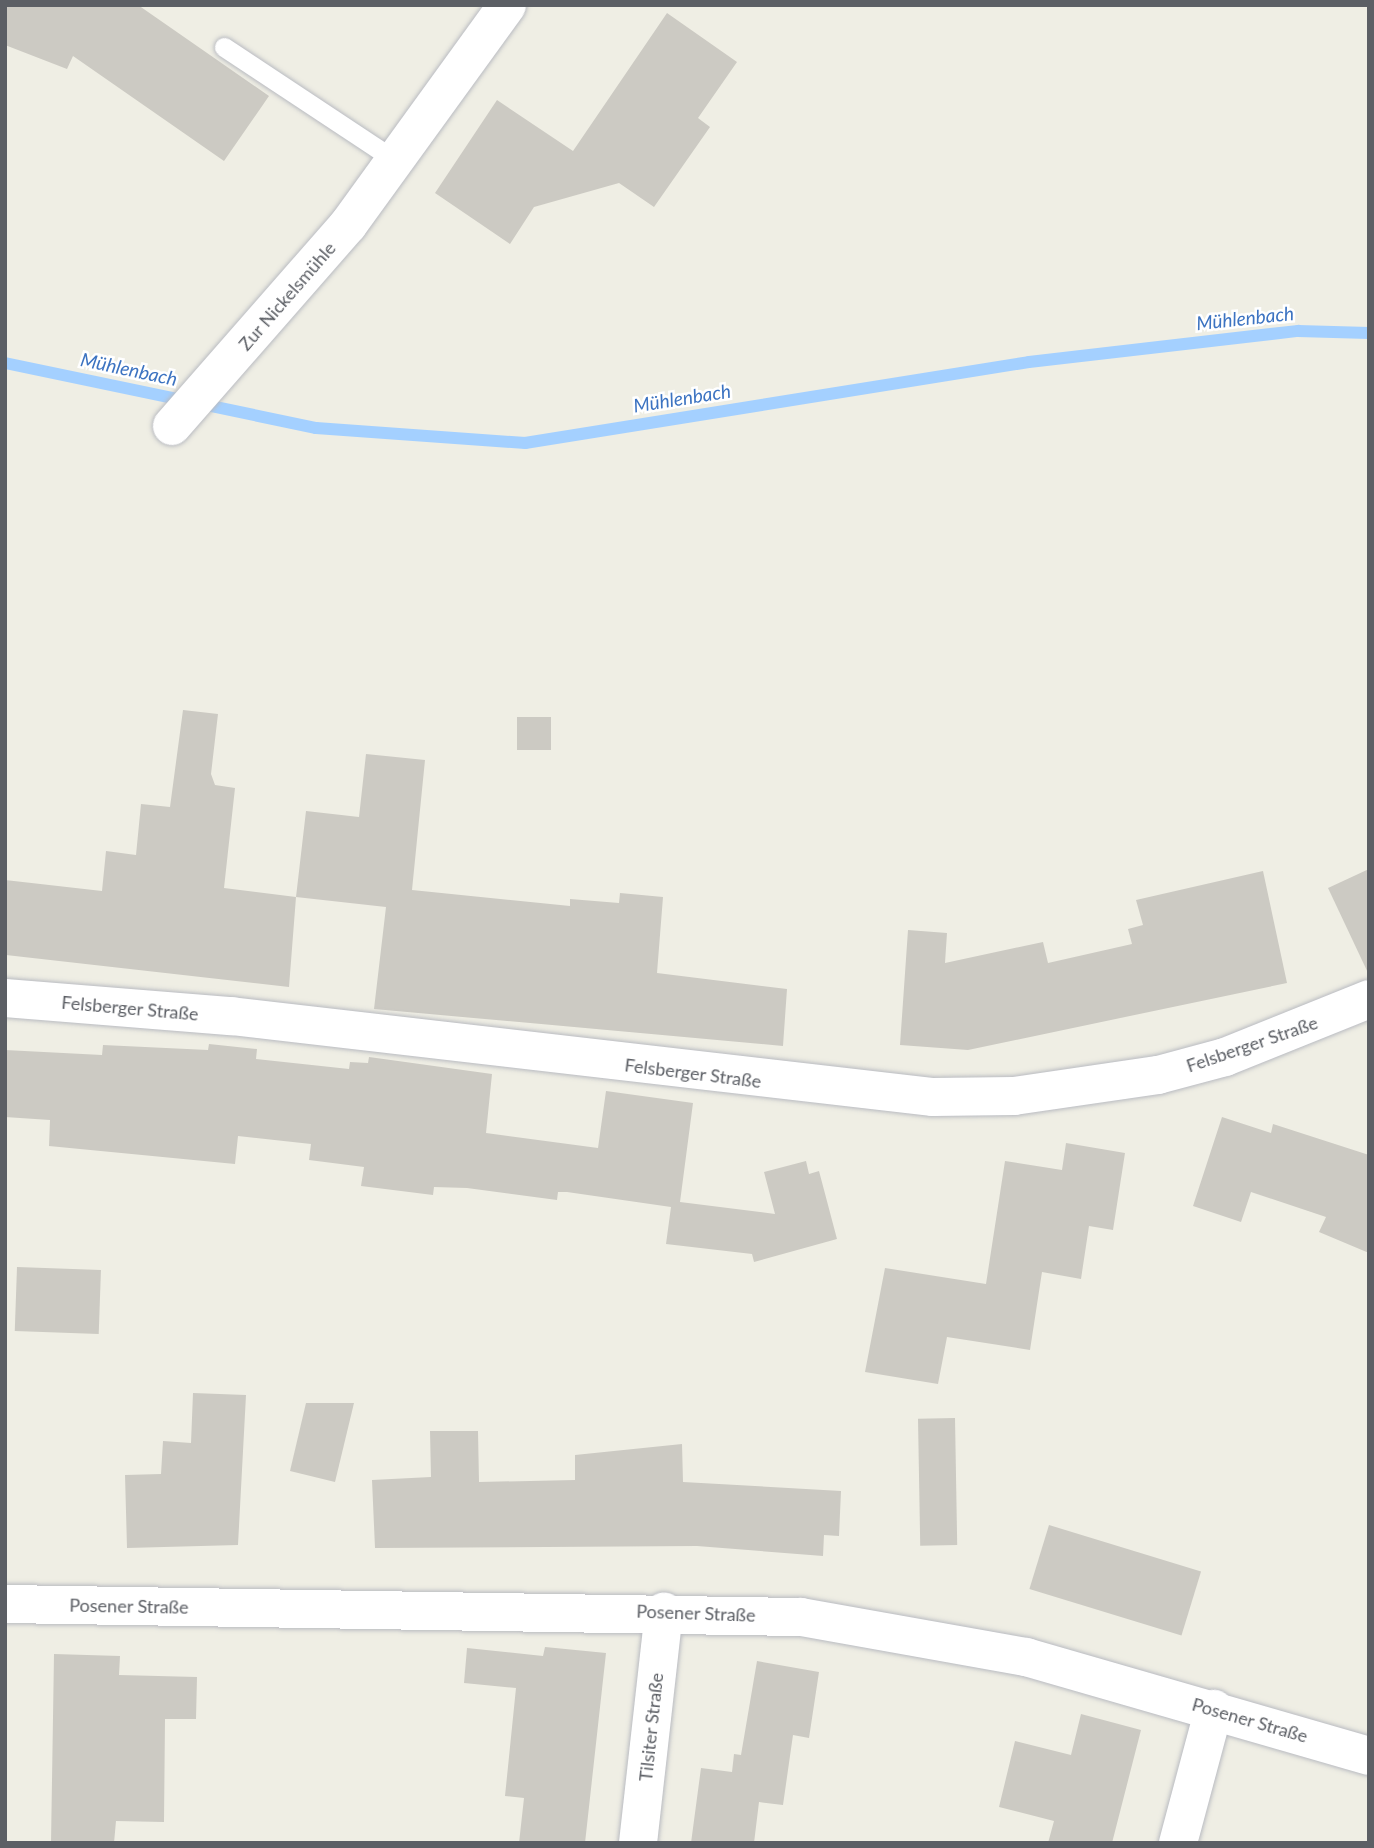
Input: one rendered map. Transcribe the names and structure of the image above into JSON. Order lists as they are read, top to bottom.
{
  "streets": {
    "street": [
      "Zur Nickelsmühle",
      "Felsberger Straße",
      "Posener Straße",
      "Tilsiter Straße"
    ]
  },
  "crossings": [
    ["Posener Straße", "Tilsiter Straße"]
  ],
  "water": ["Mühlenbach"]
}
